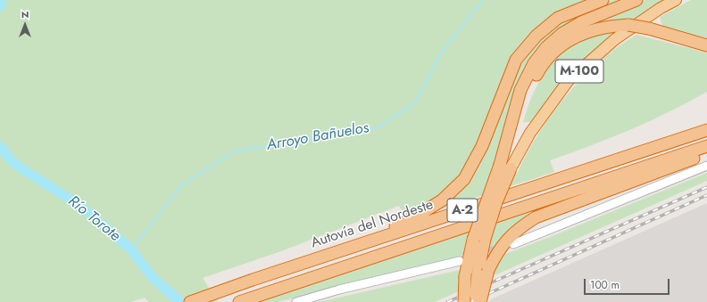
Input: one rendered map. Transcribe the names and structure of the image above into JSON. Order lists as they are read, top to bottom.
{
  "streets": {
    "highway": ["M-100", "A-2", "Autovía del Nordeste"]
  },
  "crossings": [
    ["A-2", "Autovía del Nordeste"]
  ],
  "water": ["Arroyo Bañuelos", "Río Torote"],
  "scale_bar": "100 m",
  "north": "top"
}
